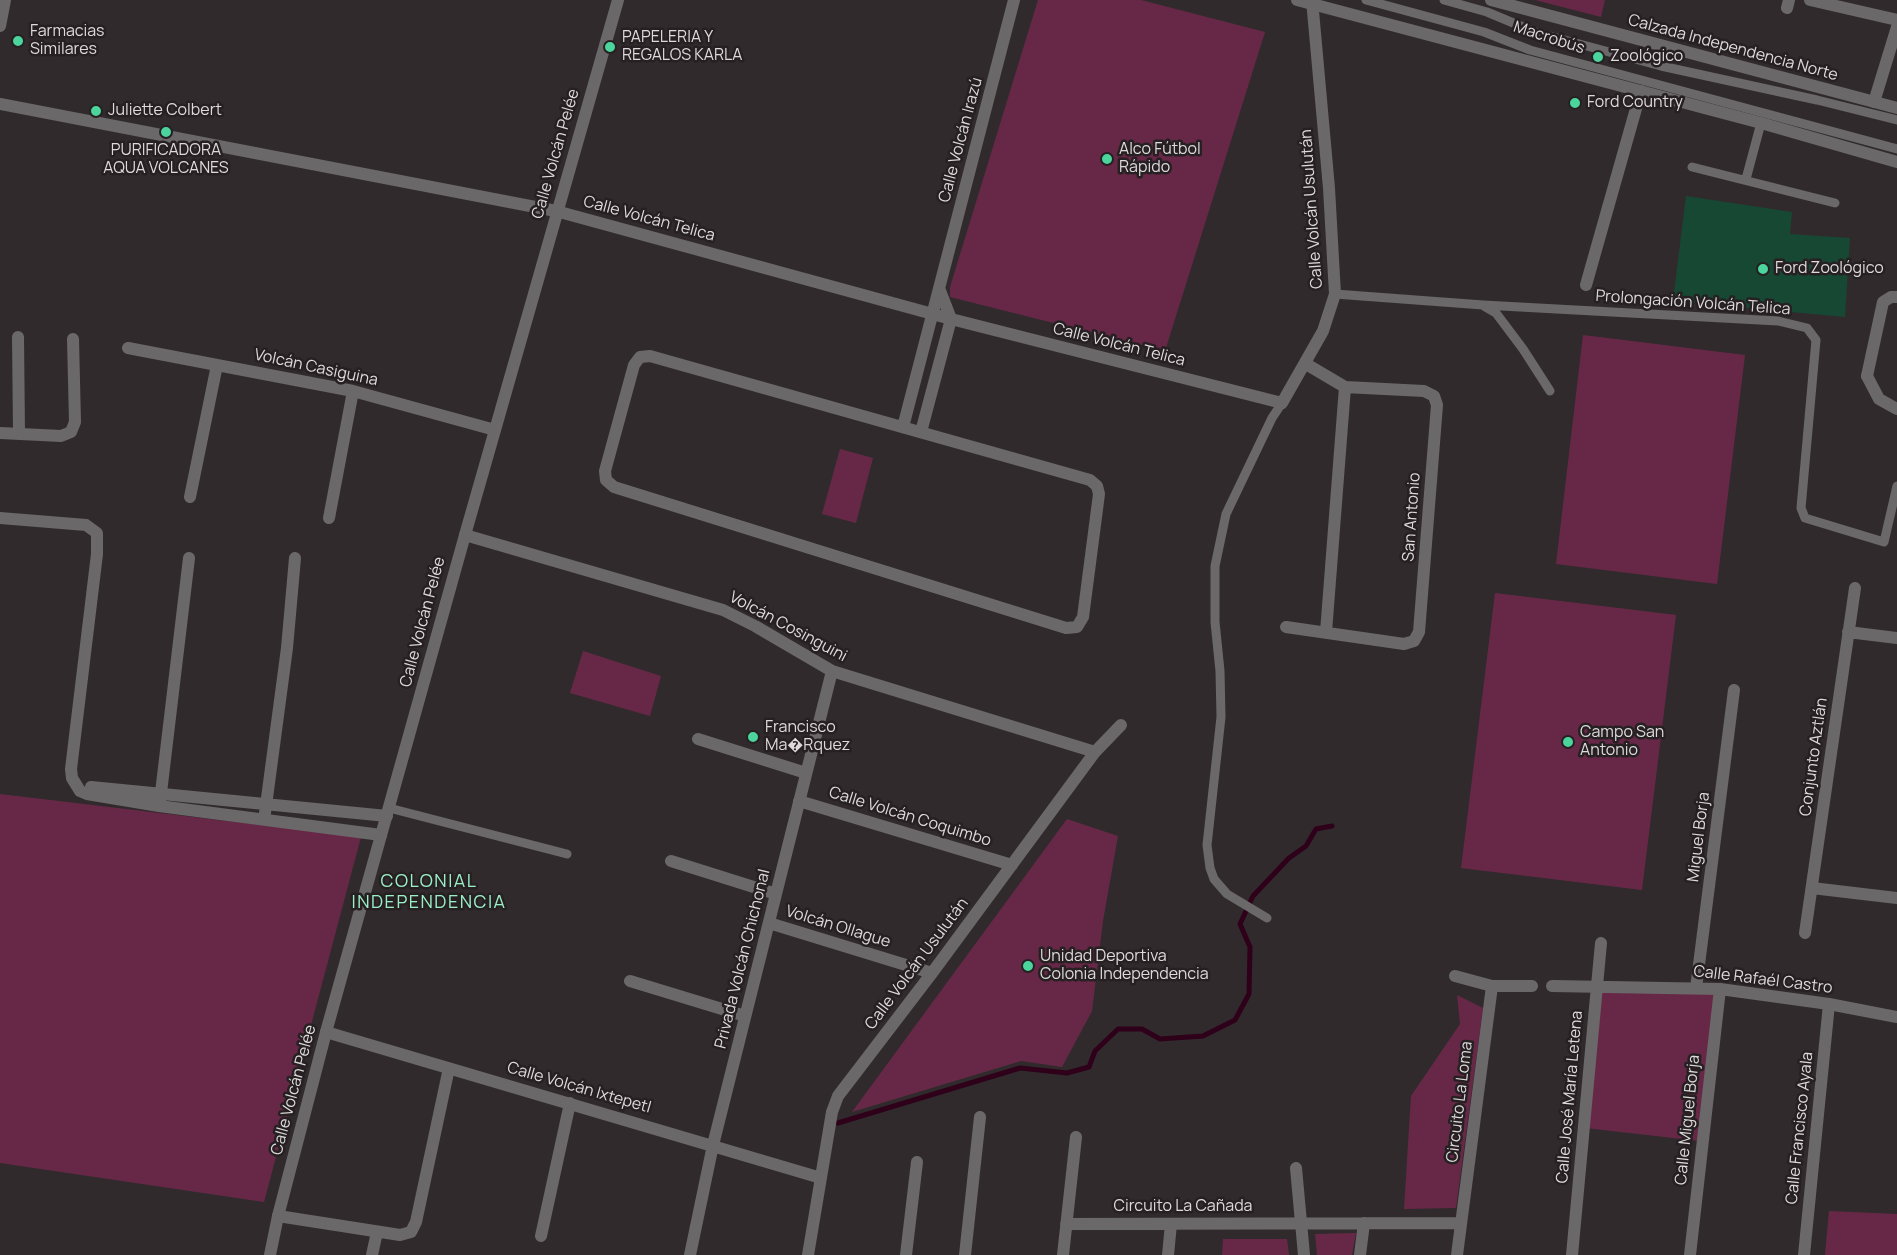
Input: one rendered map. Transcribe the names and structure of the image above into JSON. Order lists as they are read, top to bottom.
{
  "streets": {
    "street": [
      "Calzada Independencia Norte",
      "Calle Volcán Irazú",
      "Calle Volcán Pelée",
      "Calle Volcán Usulután",
      "Calle Volcán Telica",
      "Volcán Casiguina",
      "San Antonio",
      "Volcán Cosinguini",
      "Conjunto Aztlán",
      "Calle Volcán Coquimbo",
      "Miguel Borja",
      "Volcán Ollague",
      "Privada Volcán Chichonal",
      "Calle Rafaél Castro",
      "Calle Volcán Ixtepetl",
      "Calle José María Letena",
      "Circuito La Loma",
      "Calle Miguel Borja",
      "Calle Francisco Ayala",
      "Circuito La Cañada"
    ],
    "lane": ["Macrobús", "Prolongación Volcán Telica"]
  },
  "crossings": [
    ["Calle Volcán Irazú", "Calle Volcán Telica"],
    ["Calle Volcán Pelée", "Calle Volcán Telica"],
    ["Calle Volcán Pelée", "Volcán Casiguina"],
    ["Calle Volcán Pelée", "Volcán Cosinguini"],
    ["Calle Volcán Pelée", "Calle Volcán Ixtepetl"],
    ["Calle Volcán Usulután", "Calle Volcán Telica"],
    ["Calle Volcán Usulután", "Prolongación Volcán Telica"],
    ["Calle Volcán Usulután", "San Antonio"],
    ["Calle Volcán Usulután", "Volcán Cosinguini"],
    ["Calle Volcán Usulután", "Calle Volcán Coquimbo"],
    ["Calle Volcán Usulután", "Volcán Ollague"],
    ["Calle Volcán Usulután", "Calle Volcán Ixtepetl"],
    ["Volcán Cosinguini", "Privada Volcán Chichonal"],
    ["Calle Volcán Coquimbo", "Privada Volcán Chichonal"],
    ["Miguel Borja", "Calle Rafaél Castro"],
    ["Volcán Ollague", "Privada Volcán Chichonal"],
    ["Privada Volcán Chichonal", "Calle Volcán Ixtepetl"],
    ["Calle Rafaél Castro", "Calle José María Letena"],
    ["Calle Rafaél Castro", "Calle Miguel Borja"],
    ["Calle Rafaél Castro", "Calle Francisco Ayala"]
  ],
  "districts": ["COLONIAL INDEPENDENCIA"],
  "places": [
    "Farmacias Similares",
    "PAPELERIA Y REGALOS KARLA",
    "Zoológico",
    "Ford Country",
    "Juliette Colbert",
    "PURIFICADORA AQUA VOLCANES",
    "Alco Fútbol Rápido",
    "Ford Zoológico",
    "Francisco Ma�Rquez",
    "Campo San Antonio",
    "Unidad Deportiva Colonia Independencia"
  ]
}
